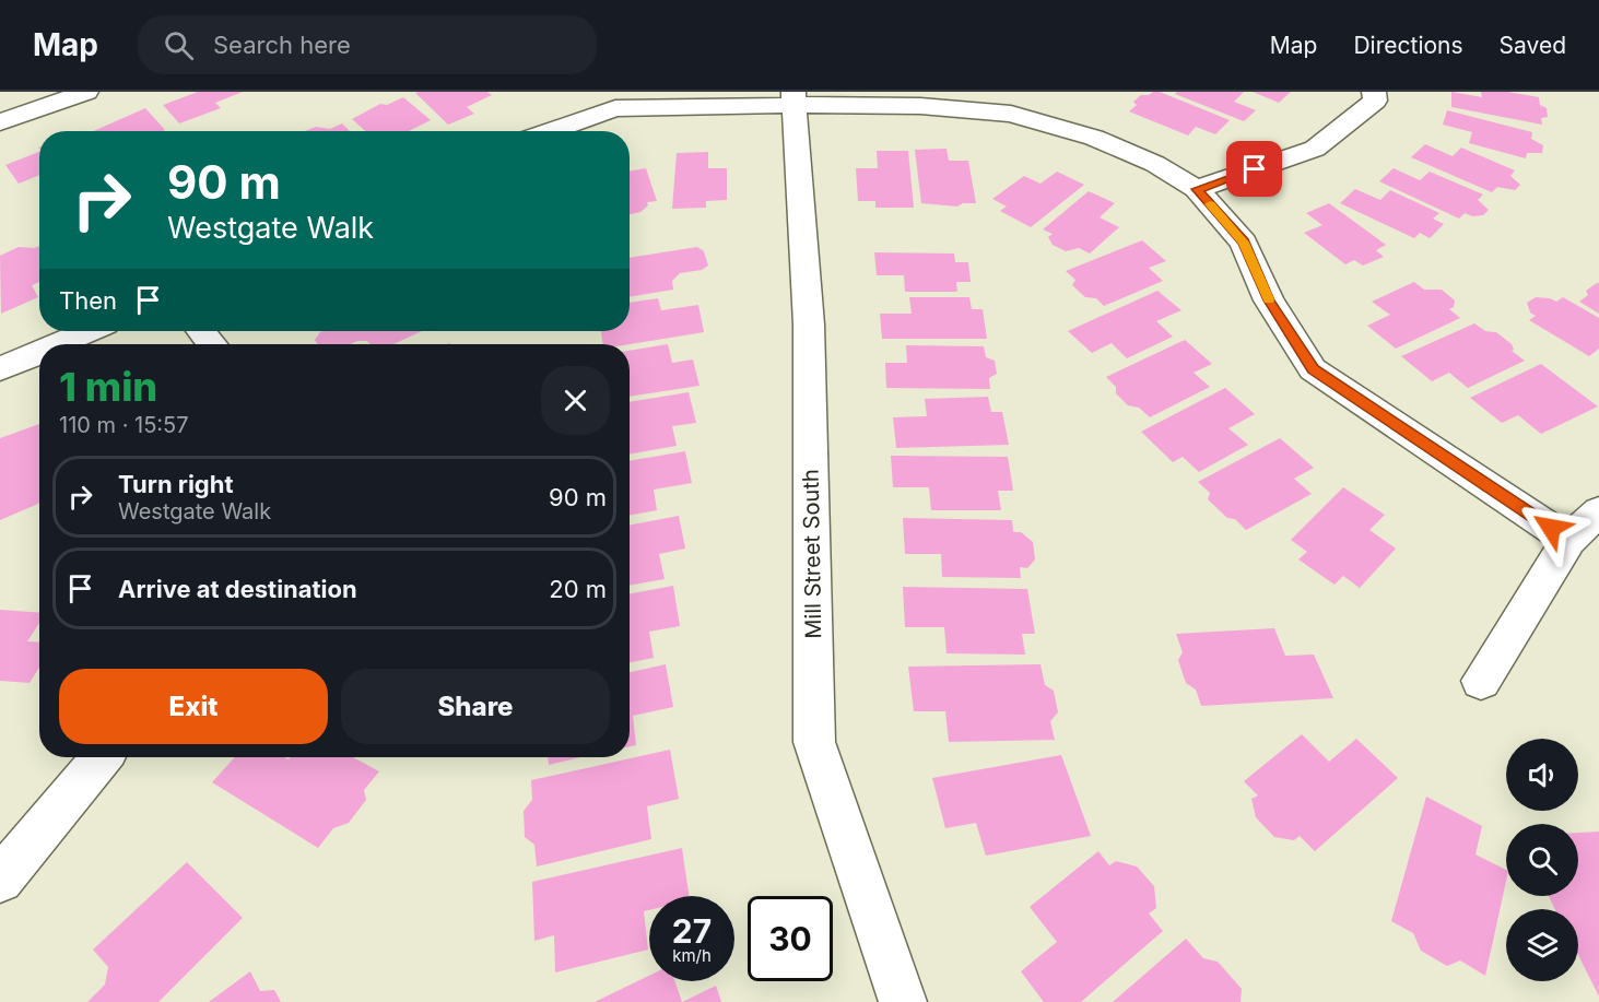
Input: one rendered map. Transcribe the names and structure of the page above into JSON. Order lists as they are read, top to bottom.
{
  "streets": {
    "street": ["Mill Street South"]
  },
  "page": {
    "header": "Map",
    "search": "Search here",
    "nav": ["Map", "Directions", "Saved"],
    "turn": ["90 m", "Westgate Walk"],
    "then": "Then",
    "heading": ["1 min", "110 m · 15:57"],
    "list": [
      {
        "name": "Turn right",
        "note": "Westgate Walk",
        "value": "90 m"
      },
      {
        "name": "Arrive at destination",
        "value": "20 m"
      }
    ],
    "buttons": ["Exit", "Share"],
    "speed": "27 km/h",
    "limit": "30"
  }
}
